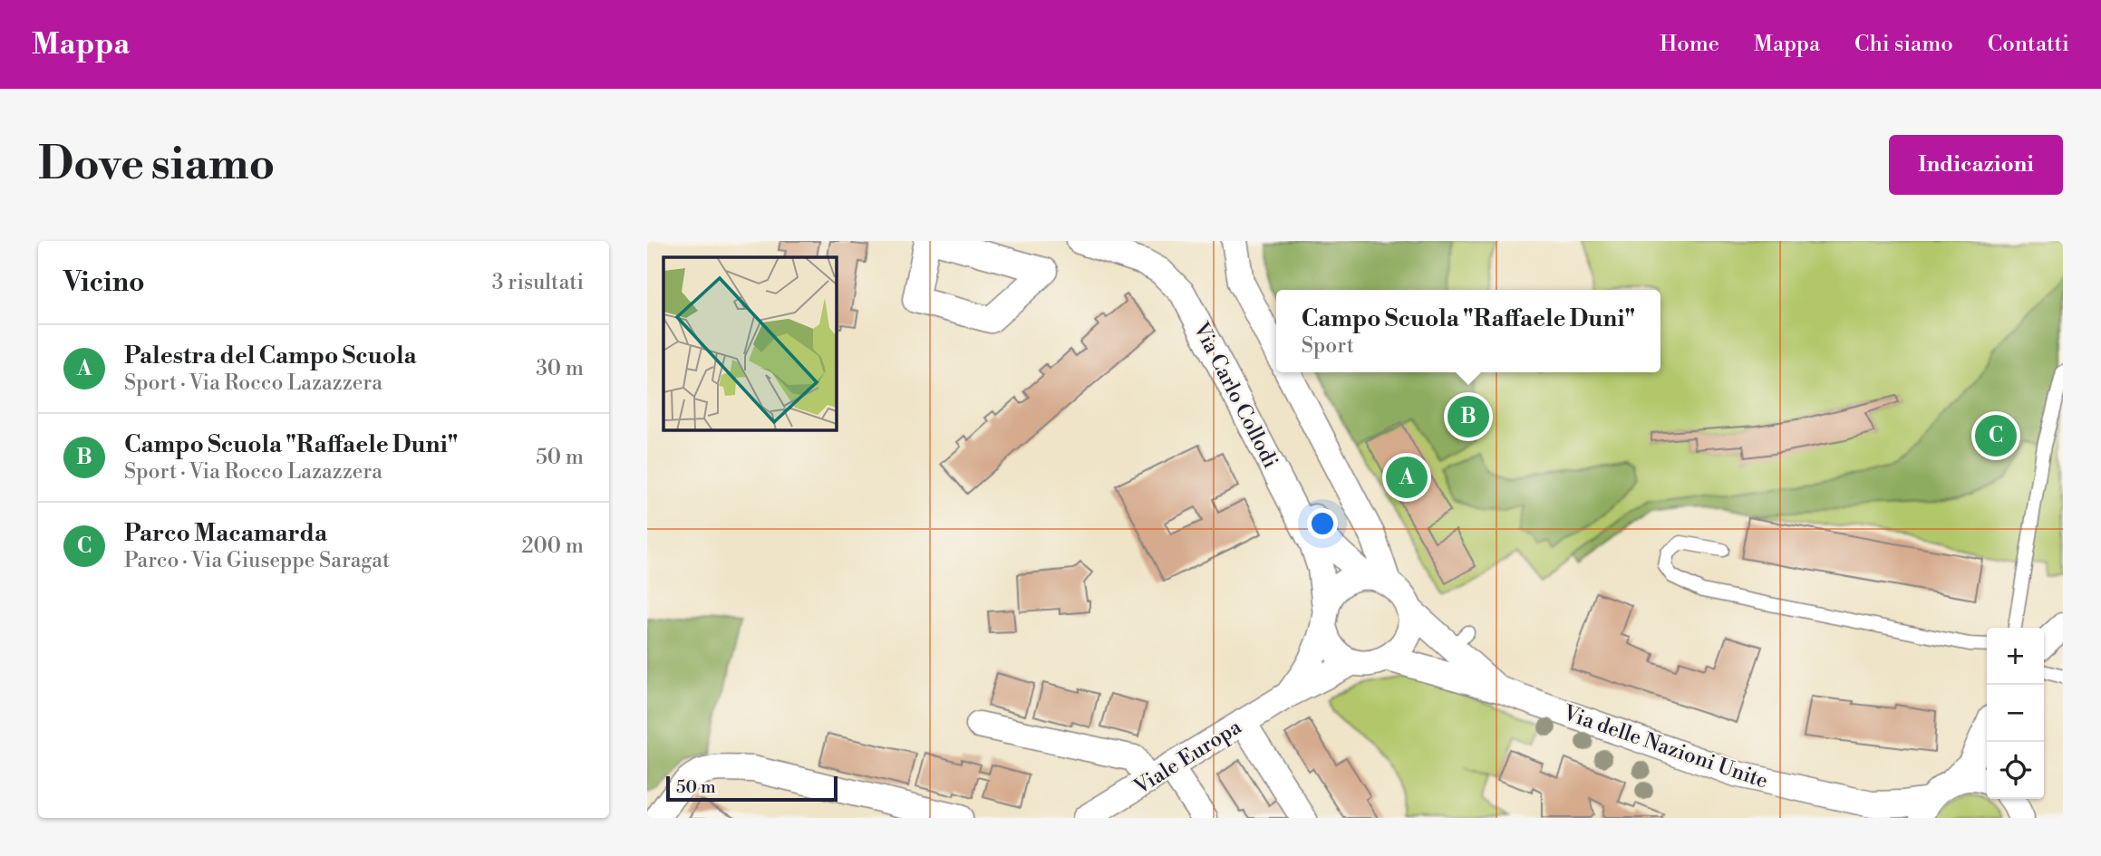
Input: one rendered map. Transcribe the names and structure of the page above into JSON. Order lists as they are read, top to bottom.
{
  "streets": {
    "street": ["Via Carlo Collodi", "Via delle Nazioni Unite", "Viale Europa"]
  },
  "crossings": [
    ["Via Carlo Collodi", "Via delle Nazioni Unite"],
    ["Via Carlo Collodi", "Viale Europa"],
    ["Via delle Nazioni Unite", "Viale Europa"]
  ],
  "scale_bar": "50 m",
  "page": {
    "header": "Mappa",
    "nav": [
      "Home",
      "Mappa",
      "Chi siamo",
      "Contatti"
    ],
    "buttons": "Indicazioni",
    "title": "Dove siamo",
    "heading": ["Vicino", "3 risultati"],
    "popup": ["Campo Scuola \"Raffaele Duni\"", "Sport"],
    "list": [
      {
        "mark": "A",
        "name": "Palestra del Campo Scuola",
        "note": "Sport · Via Rocco Lazazzera",
        "value": "30 m"
      },
      {
        "mark": "B",
        "name": "Campo Scuola \"Raffaele Duni\"",
        "note": "Sport · Via Rocco Lazazzera",
        "value": "50 m"
      },
      {
        "mark": "C",
        "name": "Parco Macamarda",
        "note": "Parco · Via Giuseppe Saragat",
        "value": "200 m"
      }
    ],
    "pins": ["B", "C", "A"],
    "map_buttons": ["+", "−"],
    "scale": "50 m"
  }
}
